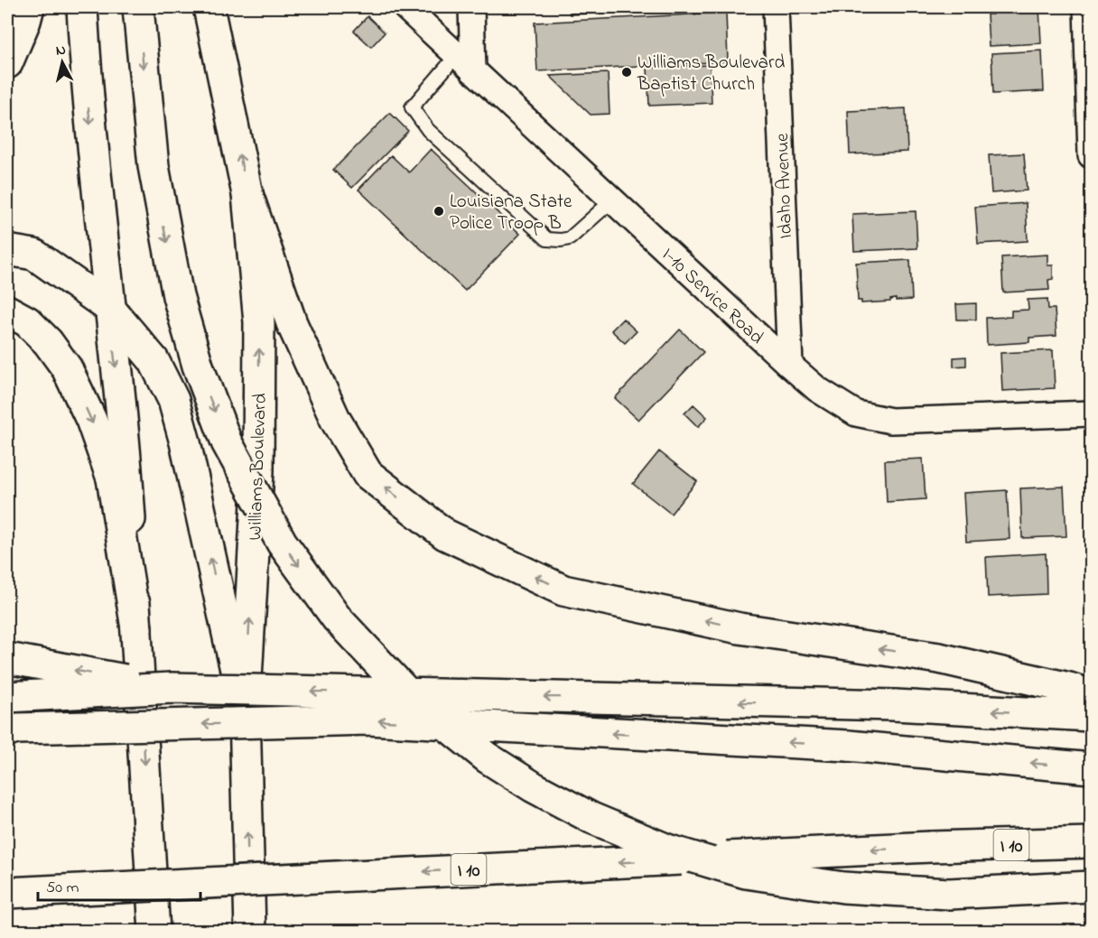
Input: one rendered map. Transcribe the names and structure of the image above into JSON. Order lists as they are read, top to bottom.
{
  "streets": {
    "main road": ["Williams Boulevard", "I 10"],
    "street": ["Idaho Avenue", "I-10 Service Road"]
  },
  "crossings": [
    ["Idaho Avenue", "I-10 Service Road"]
  ],
  "places": ["Williams Boulevard Baptist Church", "Louisiana State Police Troop B"],
  "scale_bar": "50 m",
  "north": "top"
}
